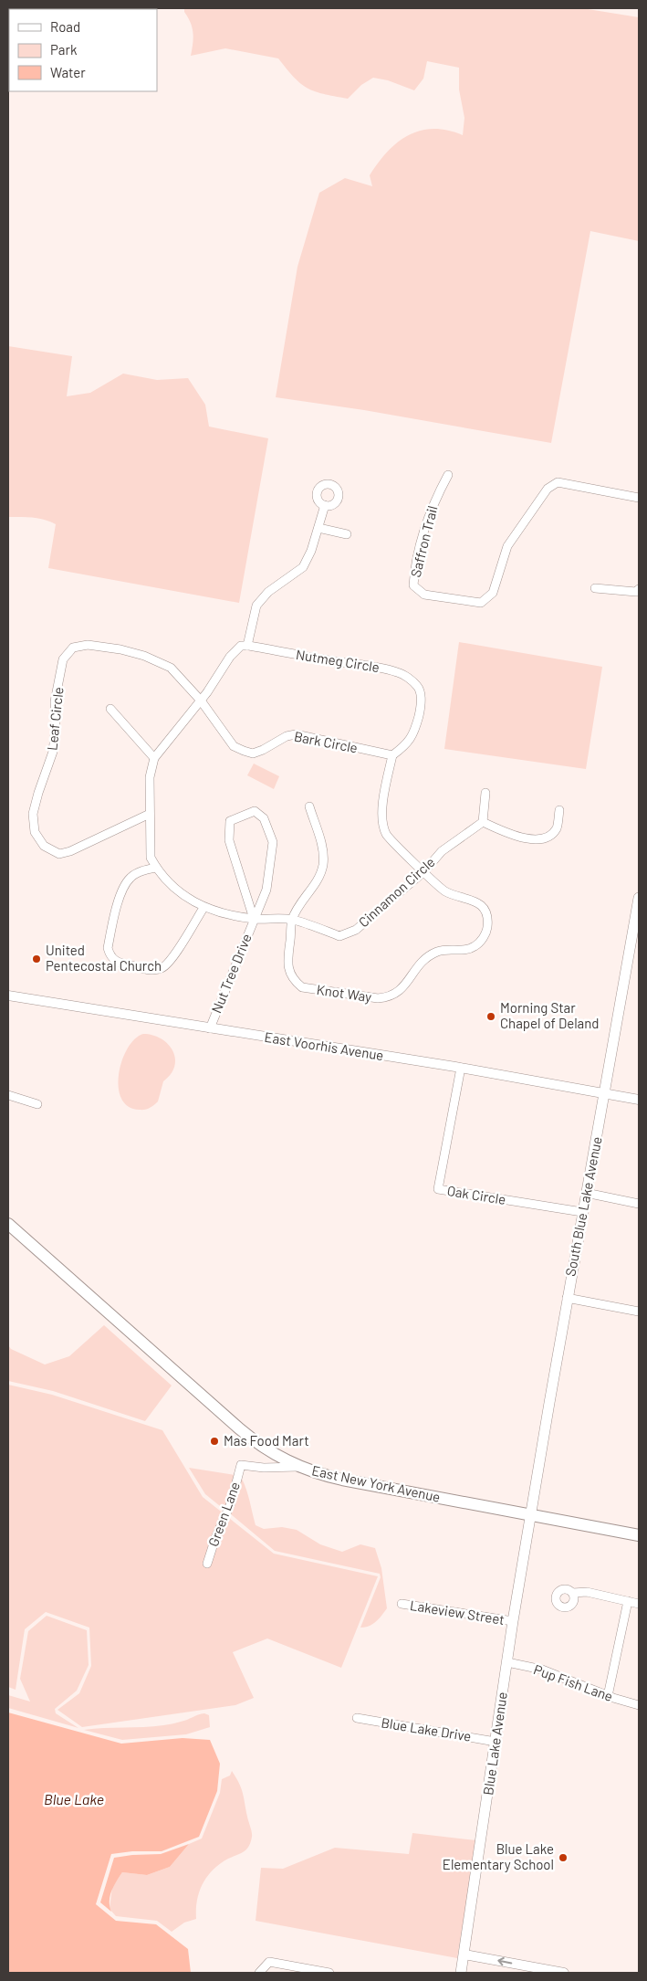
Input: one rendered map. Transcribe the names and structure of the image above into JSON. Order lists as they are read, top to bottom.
{
  "streets": {
    "main road": ["South Blue Lake Avenue", "East New York Avenue", "Blue Lake Avenue"],
    "street": [
      "Saffron Trail",
      "Nutmeg Circle",
      "Leaf Circle",
      "Bark Circle",
      "Cinnamon Circle",
      "Nut Tree Drive",
      "Knot Way",
      "East Voorhis Avenue",
      "Oak Circle",
      "Green Lane",
      "Lakeview Street",
      "Pup Fish Lane",
      "Blue Lake Drive"
    ]
  },
  "crossings": [
    ["Nutmeg Circle", "Bark Circle"],
    ["Leaf Circle", "Bark Circle"],
    ["Leaf Circle", "Cinnamon Circle"],
    ["Cinnamon Circle", "Nut Tree Drive"],
    ["Cinnamon Circle", "Knot Way"],
    ["Nut Tree Drive", "East Voorhis Avenue"],
    ["East Voorhis Avenue", "Oak Circle"],
    ["East Voorhis Avenue", "South Blue Lake Avenue"],
    ["Oak Circle", "South Blue Lake Avenue"],
    ["South Blue Lake Avenue", "East New York Avenue"],
    ["South Blue Lake Avenue", "Blue Lake Avenue"],
    ["East New York Avenue", "Green Lane"],
    ["East New York Avenue", "Blue Lake Avenue"],
    ["Lakeview Street", "Blue Lake Avenue"],
    ["Pup Fish Lane", "Blue Lake Avenue"],
    ["Blue Lake Drive", "Blue Lake Avenue"]
  ],
  "water": ["Blue Lake"],
  "places": [
    "United Pentecostal Church",
    "Morning Star Chapel of Deland",
    "Mas Food Mart",
    "Blue Lake Elementary School"
  ],
  "legend": ["Road", "Park", "Water"]
}
